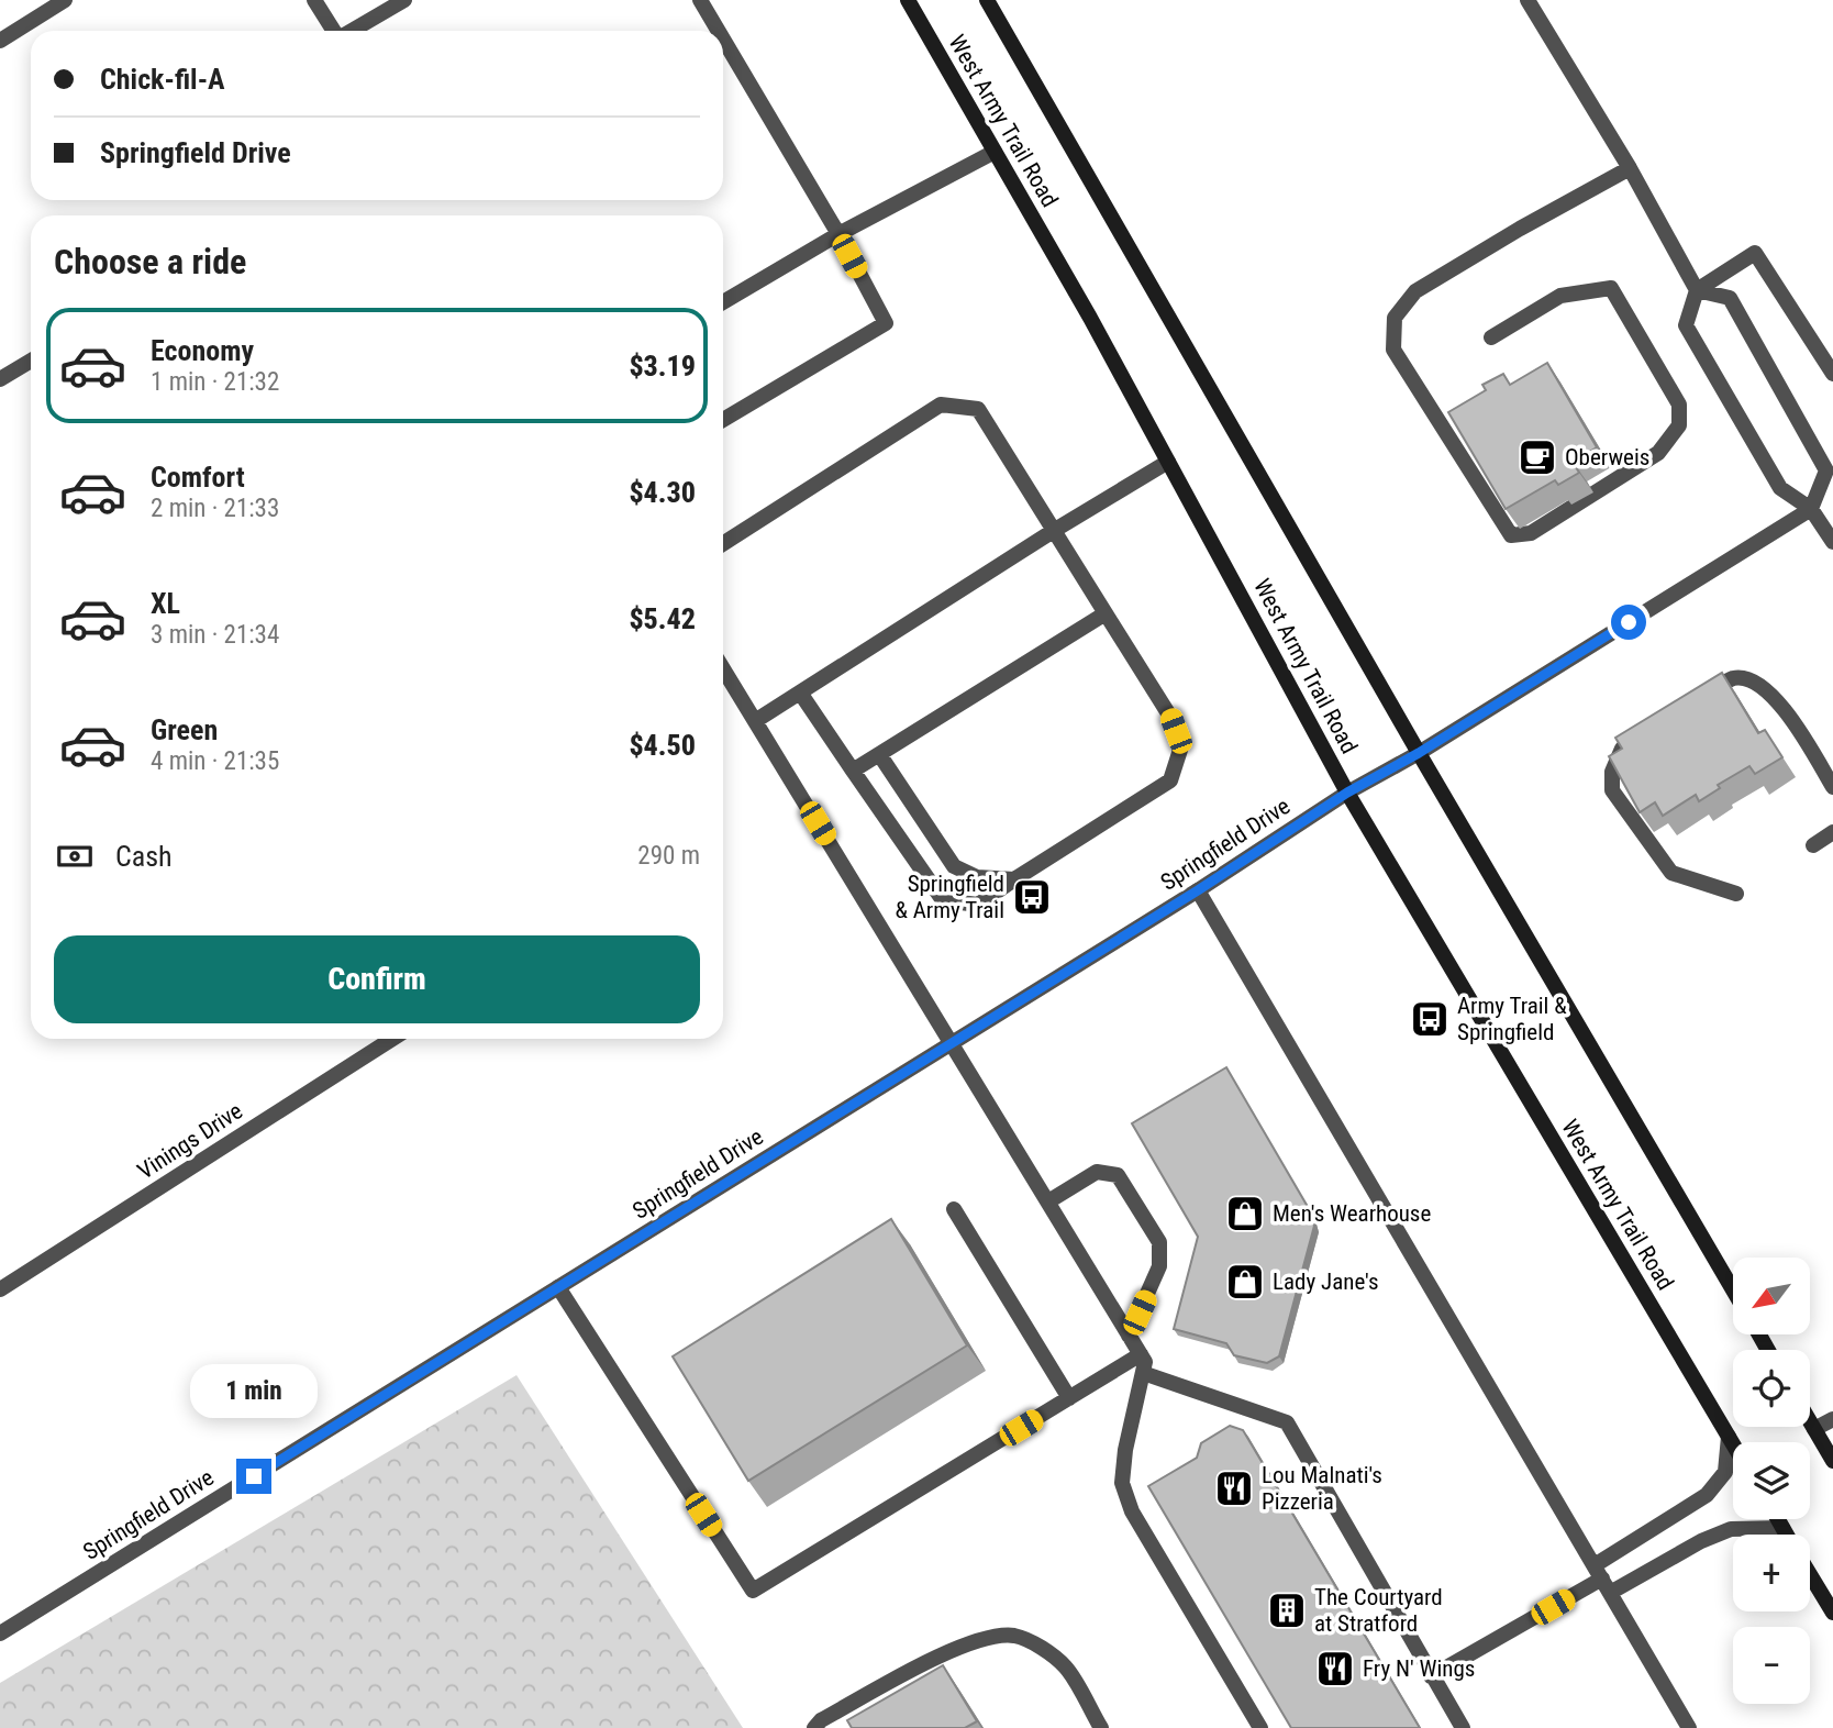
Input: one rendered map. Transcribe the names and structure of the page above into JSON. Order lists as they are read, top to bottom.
{
  "streets": {
    "main road": ["West Army Trail Road"],
    "street": ["Springfield Drive", "Vinings Drive"]
  },
  "crossings": [
    ["West Army Trail Road", "Springfield Drive"]
  ],
  "places": {
    "cafe": ["Oberweis"],
    "bus stop": ["Springfield & Army Trail", "Army Trail & Springfield"],
    "shop": ["Men's Wearhouse", "Lady Jane's"],
    "restaurant": ["Lou Malnati's Pizzeria", "Fry N' Wings"],
    "building": ["The Courtyard at Stratford"]
  },
  "north": "bottom left",
  "page": {
    "banner": ["Chick-fil-A", "Springfield Drive"],
    "heading": "Choose a ride",
    "list": [
      {
        "name": "Economy",
        "note": "1 min · 21:32",
        "value": "$3.19"
      },
      {
        "name": "Comfort",
        "note": "2 min · 21:33",
        "value": "$4.30"
      },
      {
        "name": "XL",
        "note": "3 min · 21:34",
        "value": "$5.42"
      },
      {
        "name": "Green",
        "note": "4 min · 21:35",
        "value": "$4.50"
      }
    ],
    "pay": ["Cash", "290 m"],
    "buttons": "Confirm",
    "map_buttons": ["+", "−"],
    "bubble": "1 min"
  }
}
